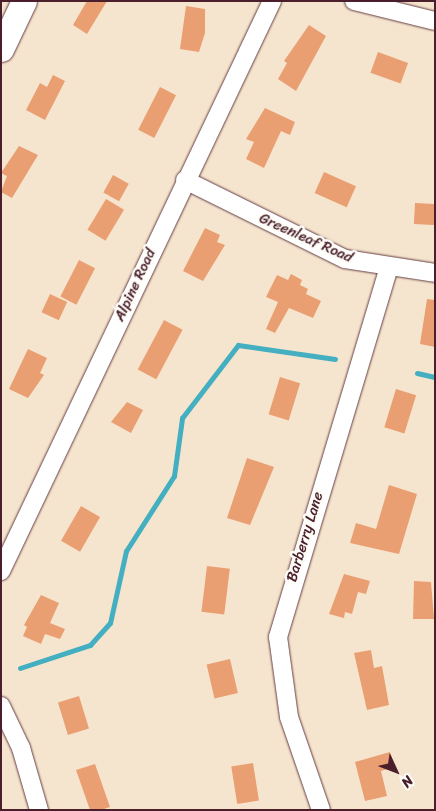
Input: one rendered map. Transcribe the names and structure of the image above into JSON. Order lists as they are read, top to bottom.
{
  "streets": {
    "street": ["Greenleaf Road", "Alpine Road", "Barberry Lane"]
  },
  "crossings": [
    ["Greenleaf Road", "Alpine Road"],
    ["Greenleaf Road", "Barberry Lane"]
  ],
  "north": "bottom right"
}
